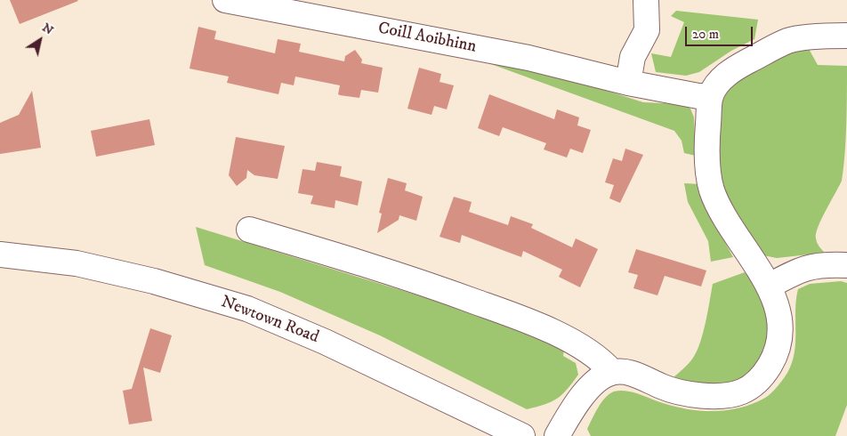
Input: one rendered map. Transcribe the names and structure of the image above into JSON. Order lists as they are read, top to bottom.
{
  "streets": {
    "street": ["Coill Aoibhinn", "Newtown Road"]
  },
  "scale_bar": "20 m",
  "north": "top right"
}
